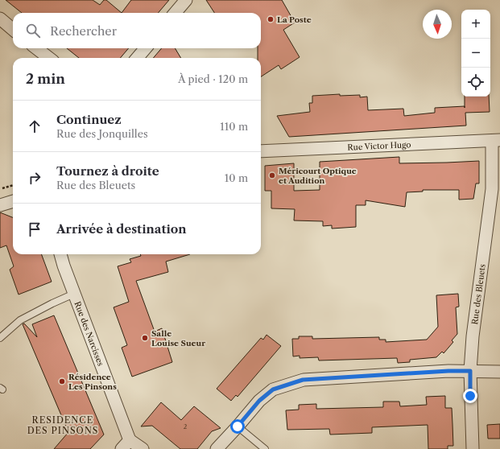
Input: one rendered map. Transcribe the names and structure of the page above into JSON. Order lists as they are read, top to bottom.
{
  "streets": {
    "street": ["Rue Victor Hugo", "Rue des Bleuets", "Rue des Narcisses"]
  },
  "crossings": [
    ["Rue Victor Hugo", "Rue des Bleuets"]
  ],
  "districts": ["RESIDENCE DES PINSONS"],
  "places": [
    "La Poste",
    "Méricourt Optique et Audition",
    "Salle Louise Sueur",
    "Résidence Les Pinsons"
  ],
  "house_numbers": ["2"],
  "north": "bottom",
  "page": {
    "map_buttons": ["+", "−"],
    "search": "Rechercher",
    "heading": ["2 min", "À pied · 120 m"],
    "list": [
      ["Continuez", "Rue des Jonquilles", "110 m"],
      ["Tournez à droite", "Rue des Bleuets", "10 m"],
      "Arrivée à destination"
    ]
  }
}
